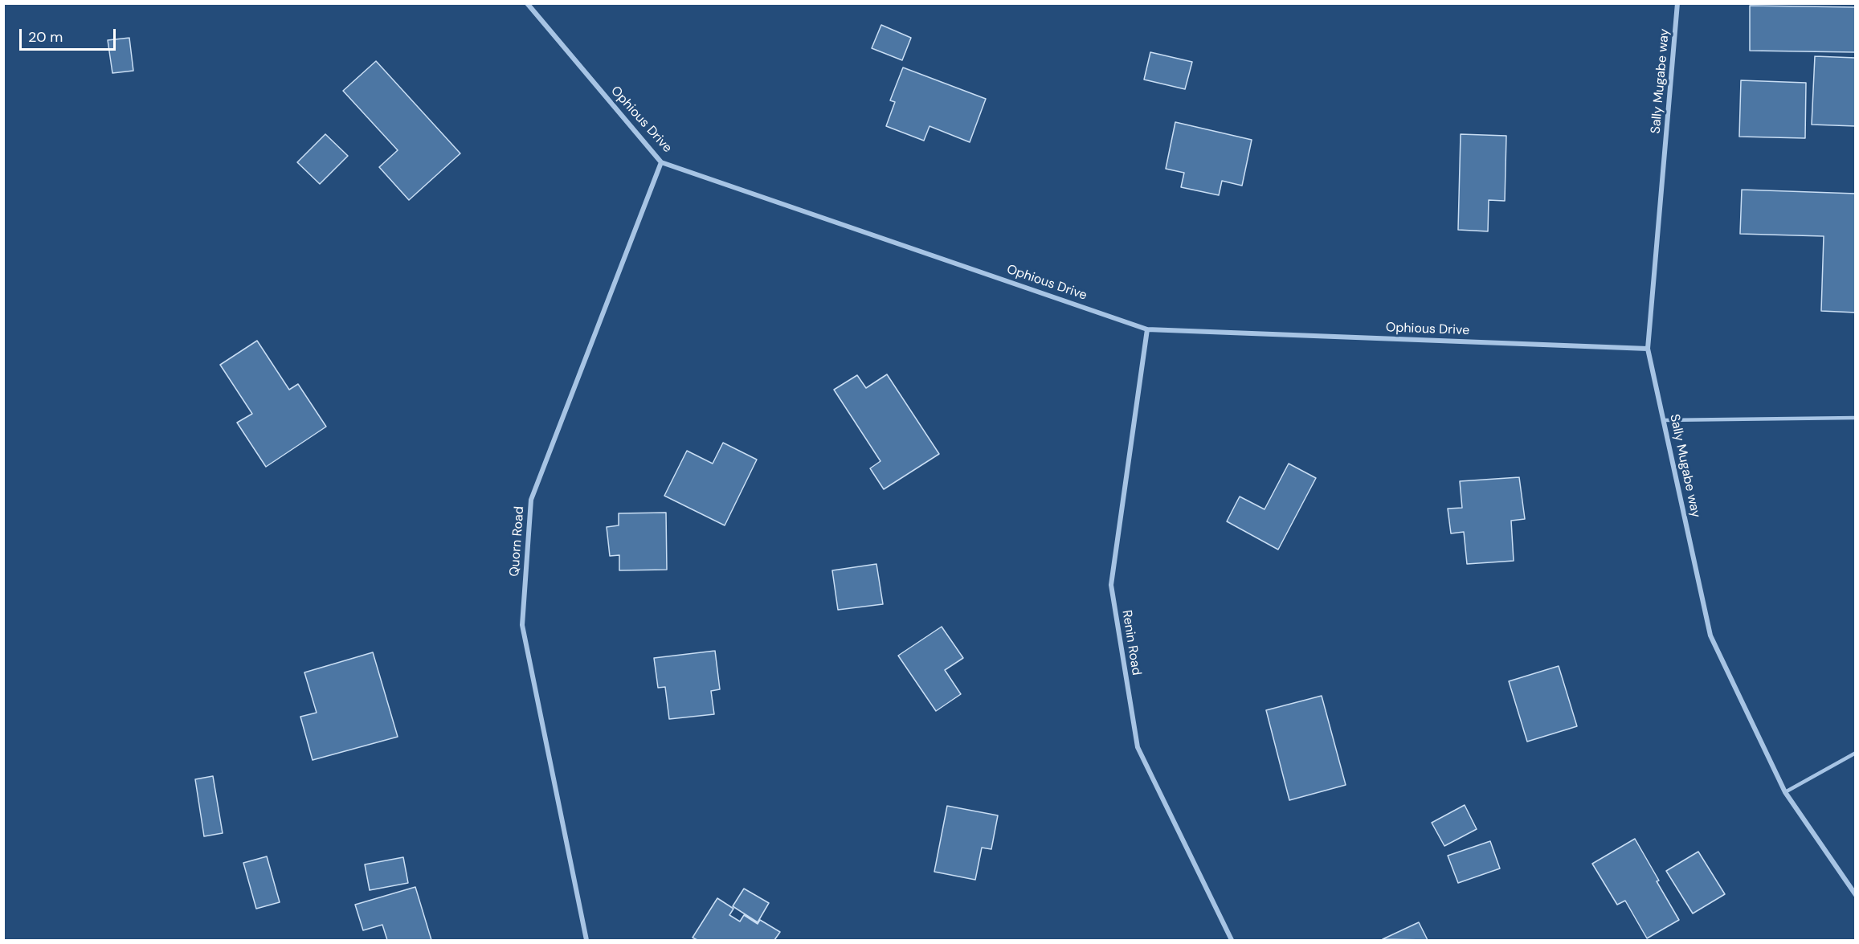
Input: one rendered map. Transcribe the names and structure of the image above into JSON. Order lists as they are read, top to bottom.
{
  "streets": {
    "street": [
      "Sally Mugabe way",
      "Ophious Drive",
      "Quorn Road",
      "Renin Road"
    ]
  },
  "crossings": [
    ["Sally Mugabe way", "Ophious Drive"],
    ["Ophious Drive", "Quorn Road"],
    ["Ophious Drive", "Renin Road"]
  ],
  "scale_bar": "20 m"
}
